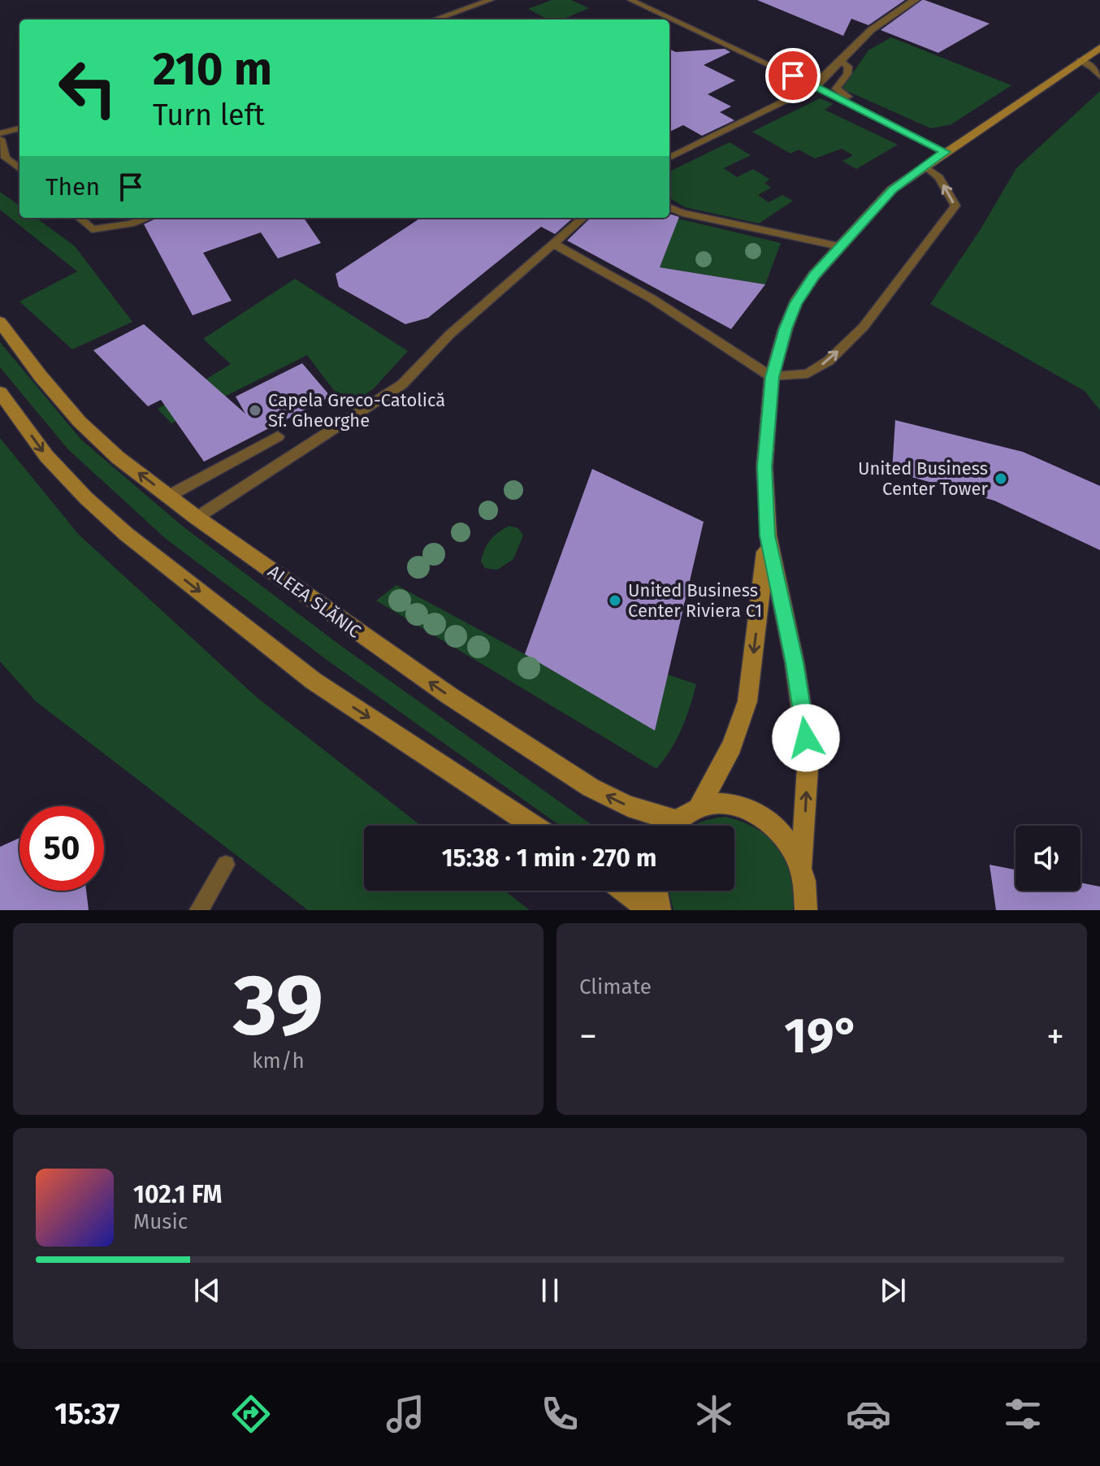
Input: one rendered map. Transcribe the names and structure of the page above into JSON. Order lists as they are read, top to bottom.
{
  "streets": {
    "main road": ["ALEEA SLĂNIC"]
  },
  "places": ["Capela Greco-Catolică Sf. Gheorghe", "United Business Center Tower", "United Business Center Riviera C1"],
  "page": {
    "turn": ["210 m", "Turn left"],
    "then": "Then",
    "limit": "50",
    "trip": "15:38 · 1 min · 270 m",
    "tile": [
      ["39", "km/h"],
      "Climate"
    ],
    "heat": ["−", "19°", "+"],
    "song": ["102.1 FM", "Music"],
    "tabs": "15:37"
  }
}
